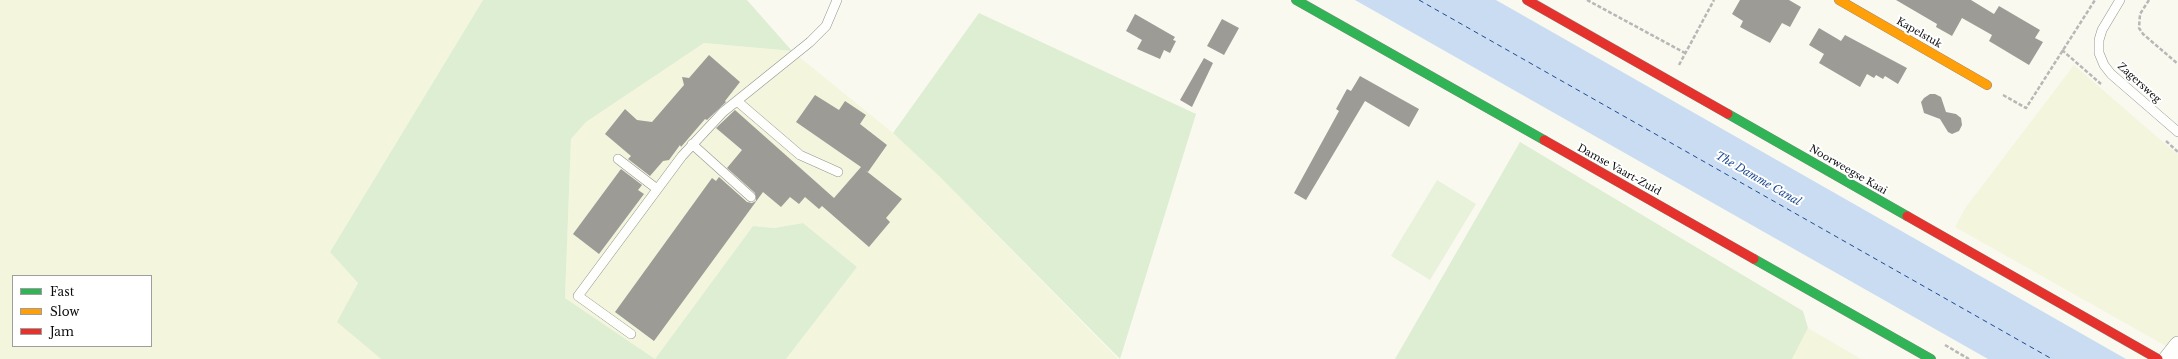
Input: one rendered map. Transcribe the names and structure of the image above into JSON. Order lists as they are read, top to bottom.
{
  "streets": {
    "street": ["Kapelstuk", "Damse Vaart-Zuid", "Noorweegse Kaai"],
    "lane": ["Zagersweg"]
  },
  "water": ["The Damme Canal"],
  "legend": ["Fast", "Slow", "Jam"]
}
